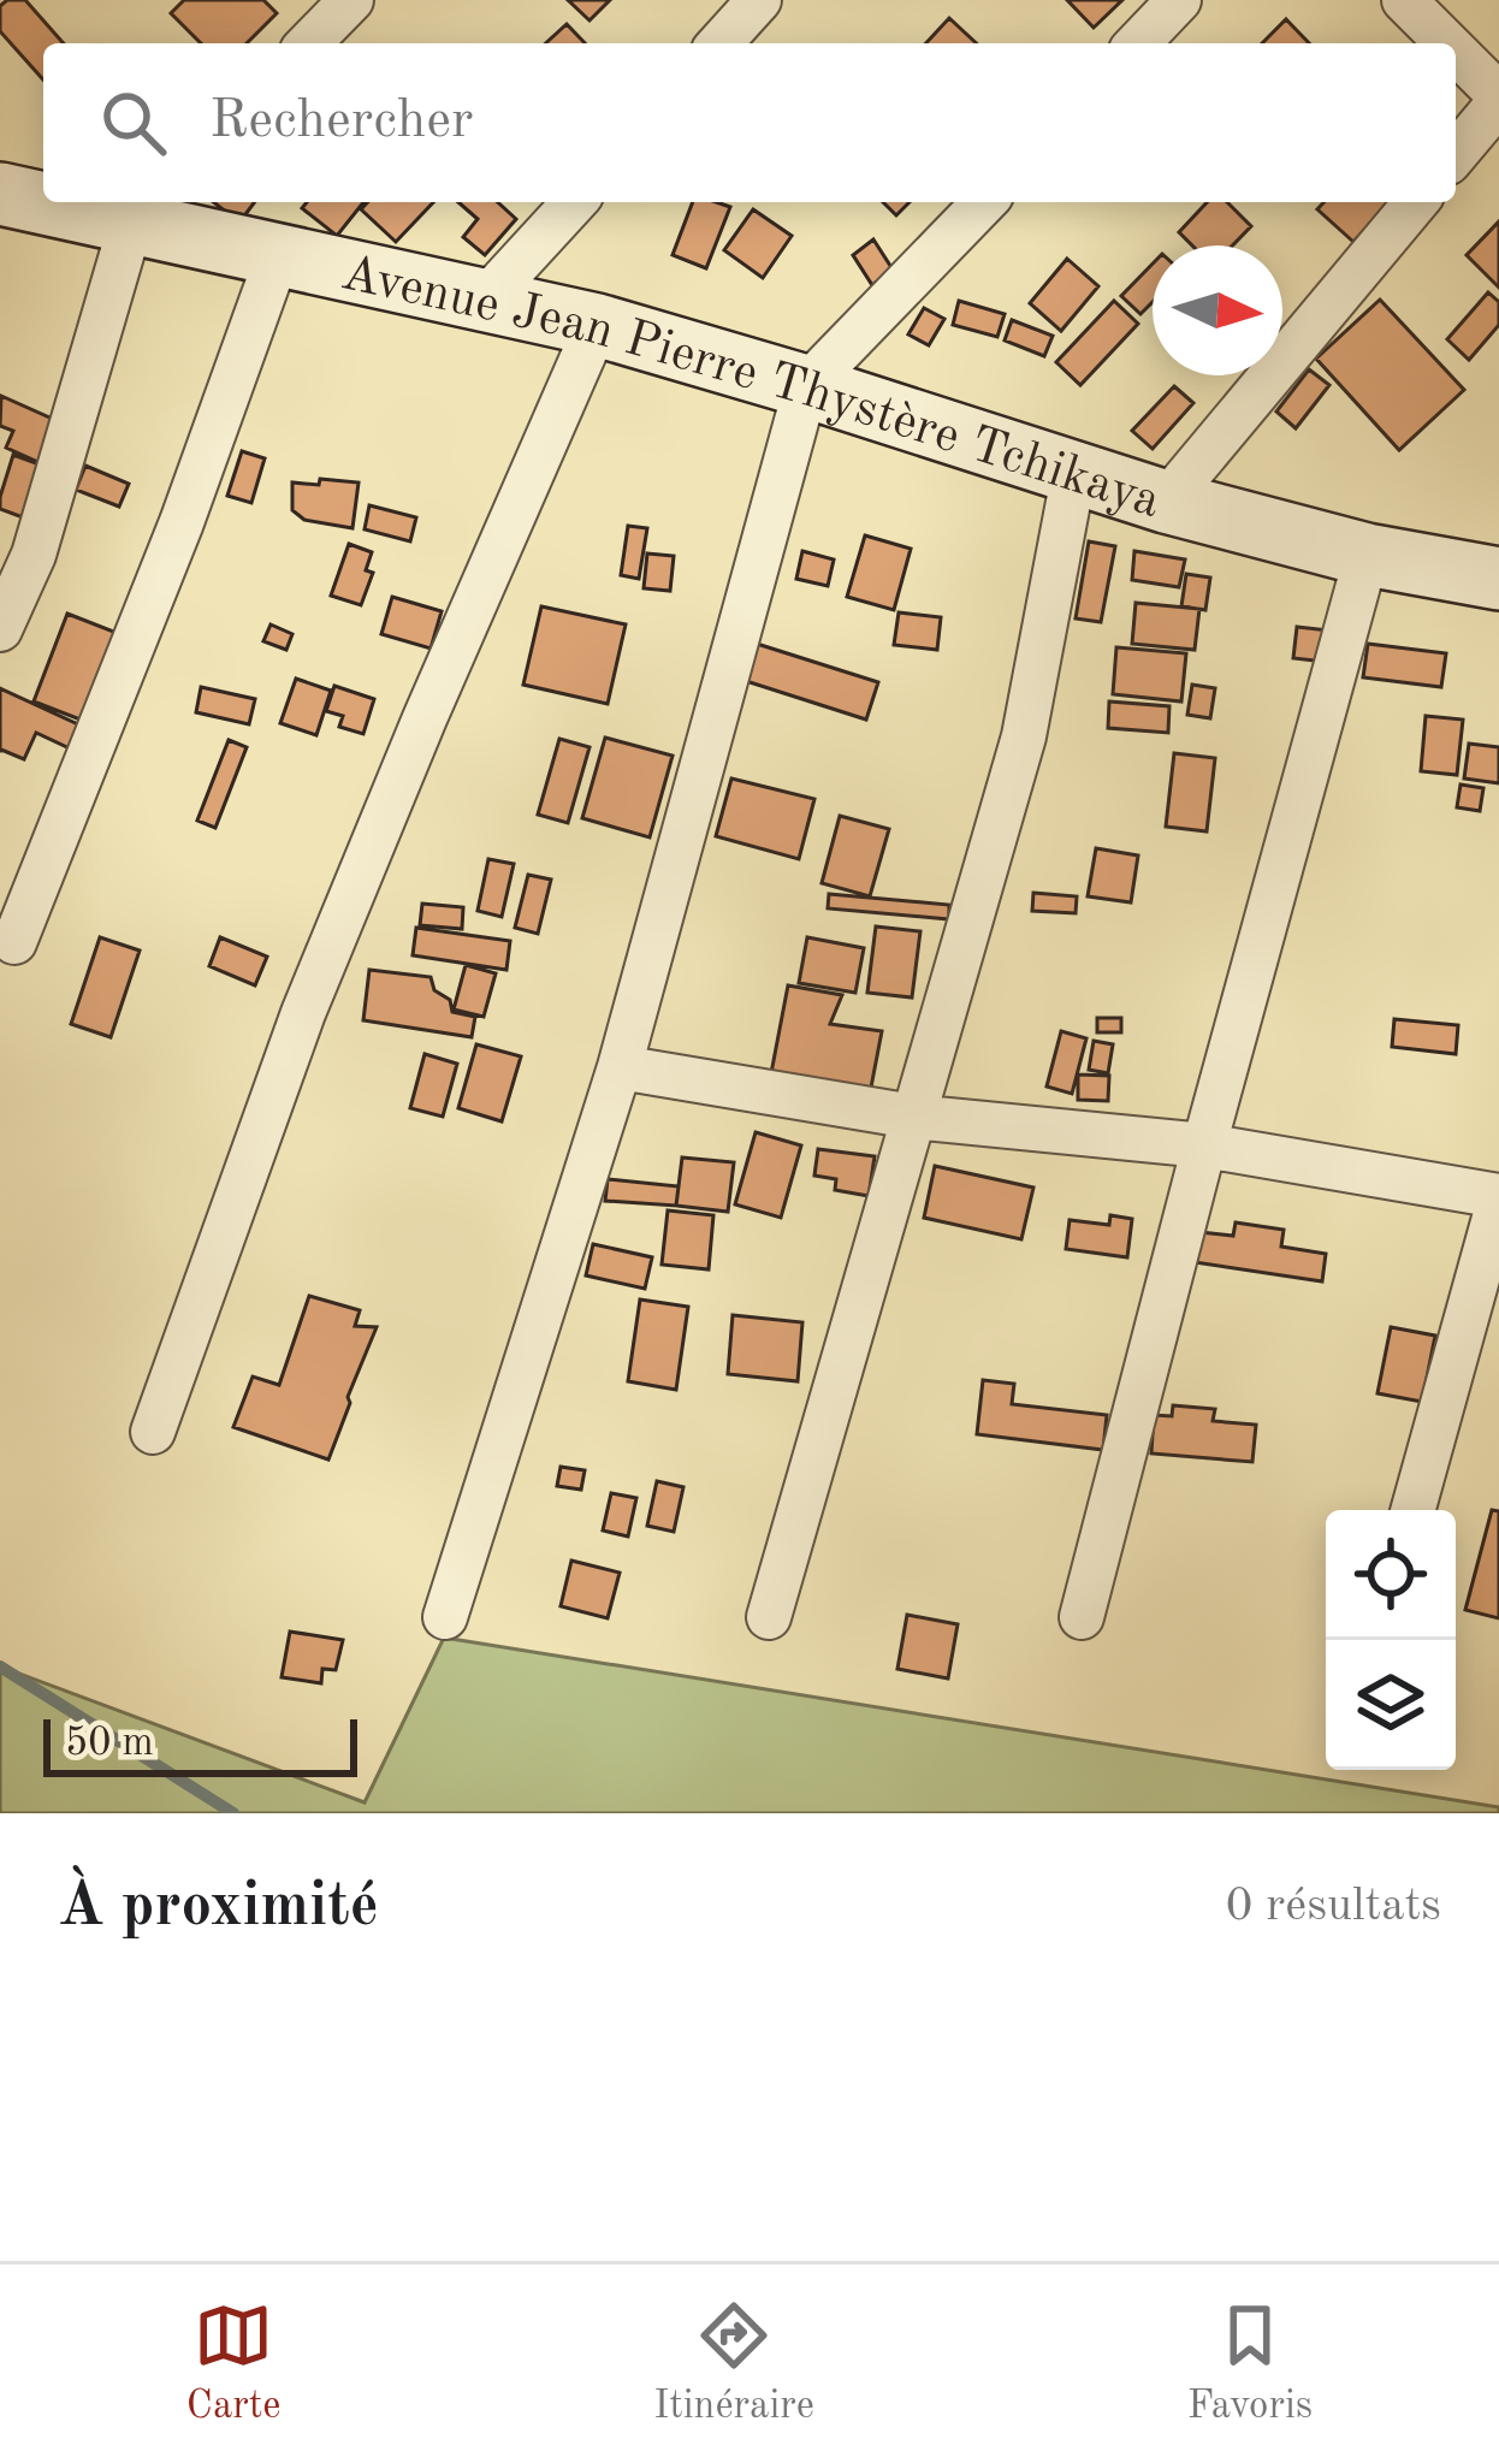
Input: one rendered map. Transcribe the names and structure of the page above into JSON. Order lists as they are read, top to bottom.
{
  "streets": {
    "street": ["Avenue Jean Pierre Thystère Tchikaya"]
  },
  "scale_bar": "50 m",
  "north": "right",
  "page": {
    "search": "Rechercher",
    "scale": "50 m",
    "heading": ["À proximité", "0 résultats"],
    "nav": ["Carte", "Itinéraire", "Favoris"]
  }
}
